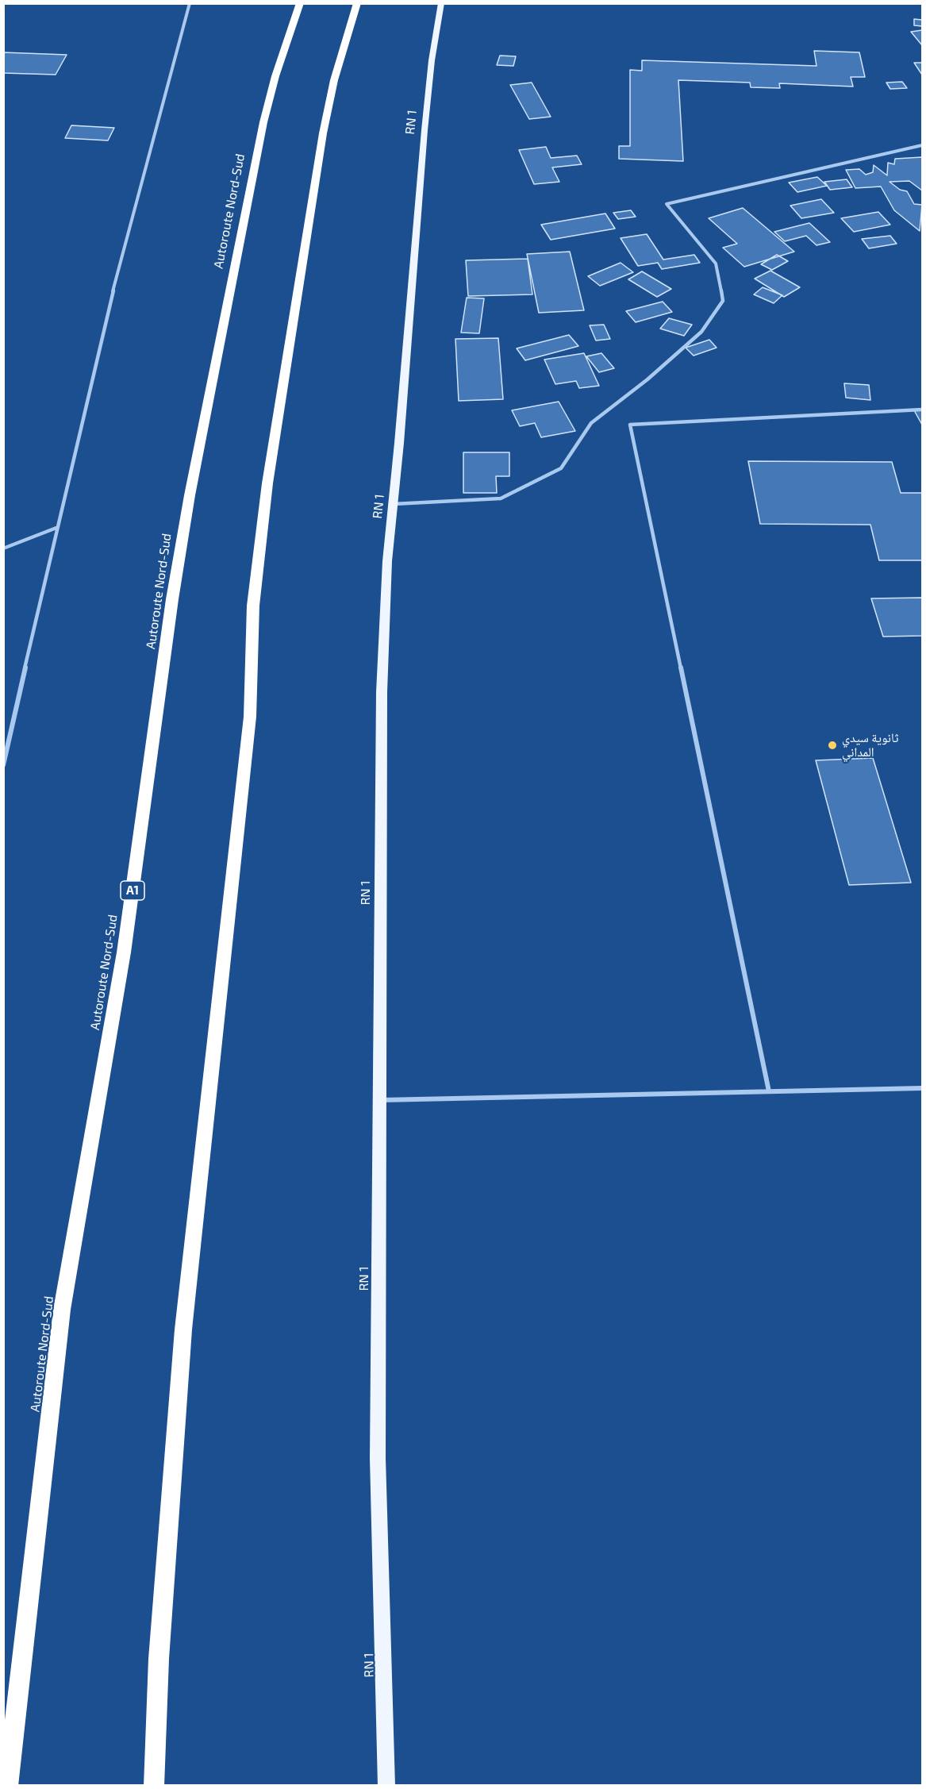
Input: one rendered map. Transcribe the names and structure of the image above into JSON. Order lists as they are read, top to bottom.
{
  "streets": {
    "highway": ["Autoroute Nord-Sud", "A1"],
    "main road": ["RN 1"]
  },
  "places": ["ثانوية سيدي المداني"]
}
